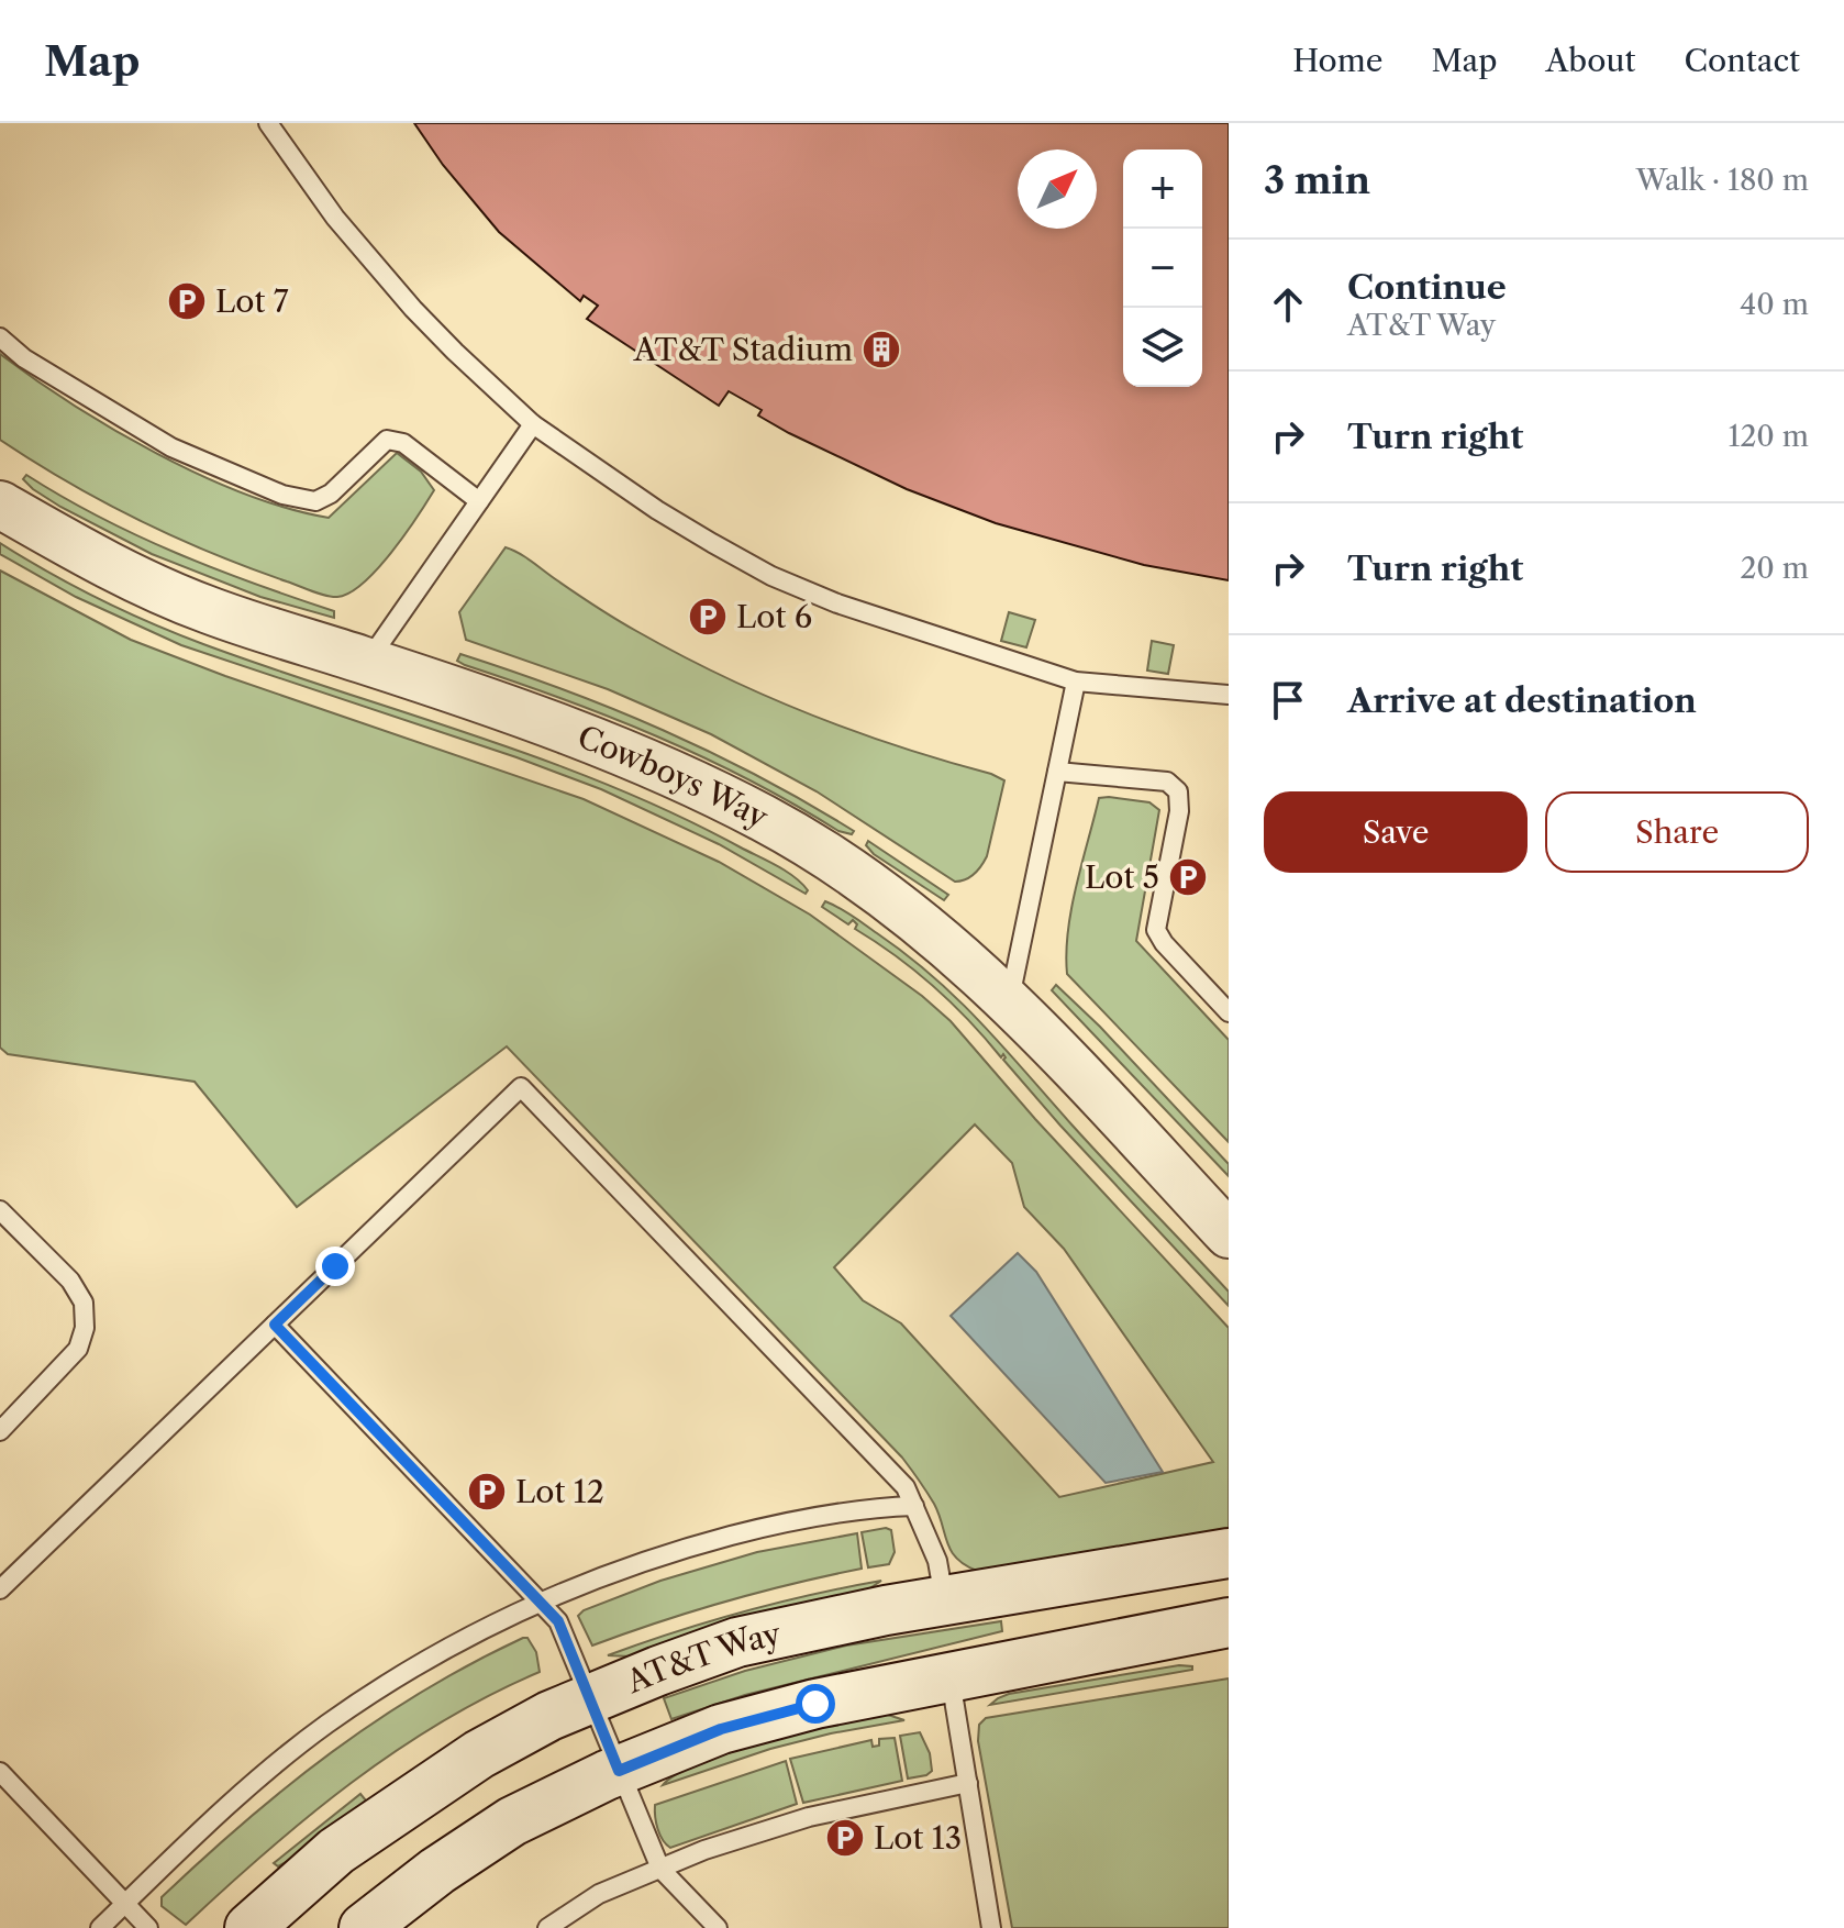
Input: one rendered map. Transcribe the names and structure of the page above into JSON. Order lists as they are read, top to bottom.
{
  "streets": {
    "main road": ["AT&T Way"],
    "street": ["Cowboys Way"]
  },
  "places": {
    "parking": [
      "Lot 7",
      "Lot 6",
      "Lot 5",
      "Lot 12",
      "Lot 13"
    ],
    "building": ["AT&T Stadium"]
  },
  "north": "top right",
  "page": {
    "header": "Map",
    "nav": [
      "Home",
      "Map",
      "About",
      "Contact"
    ],
    "heading": ["3 min", "Walk · 180 m"],
    "map_buttons": ["+", "−"],
    "list": [
      ["Continue", "AT&T Way", "40 m"],
      ["Turn right", "120 m"],
      ["Turn right", "20 m"],
      "Arrive at destination"
    ],
    "buttons": ["Save", "Share"]
  }
}
